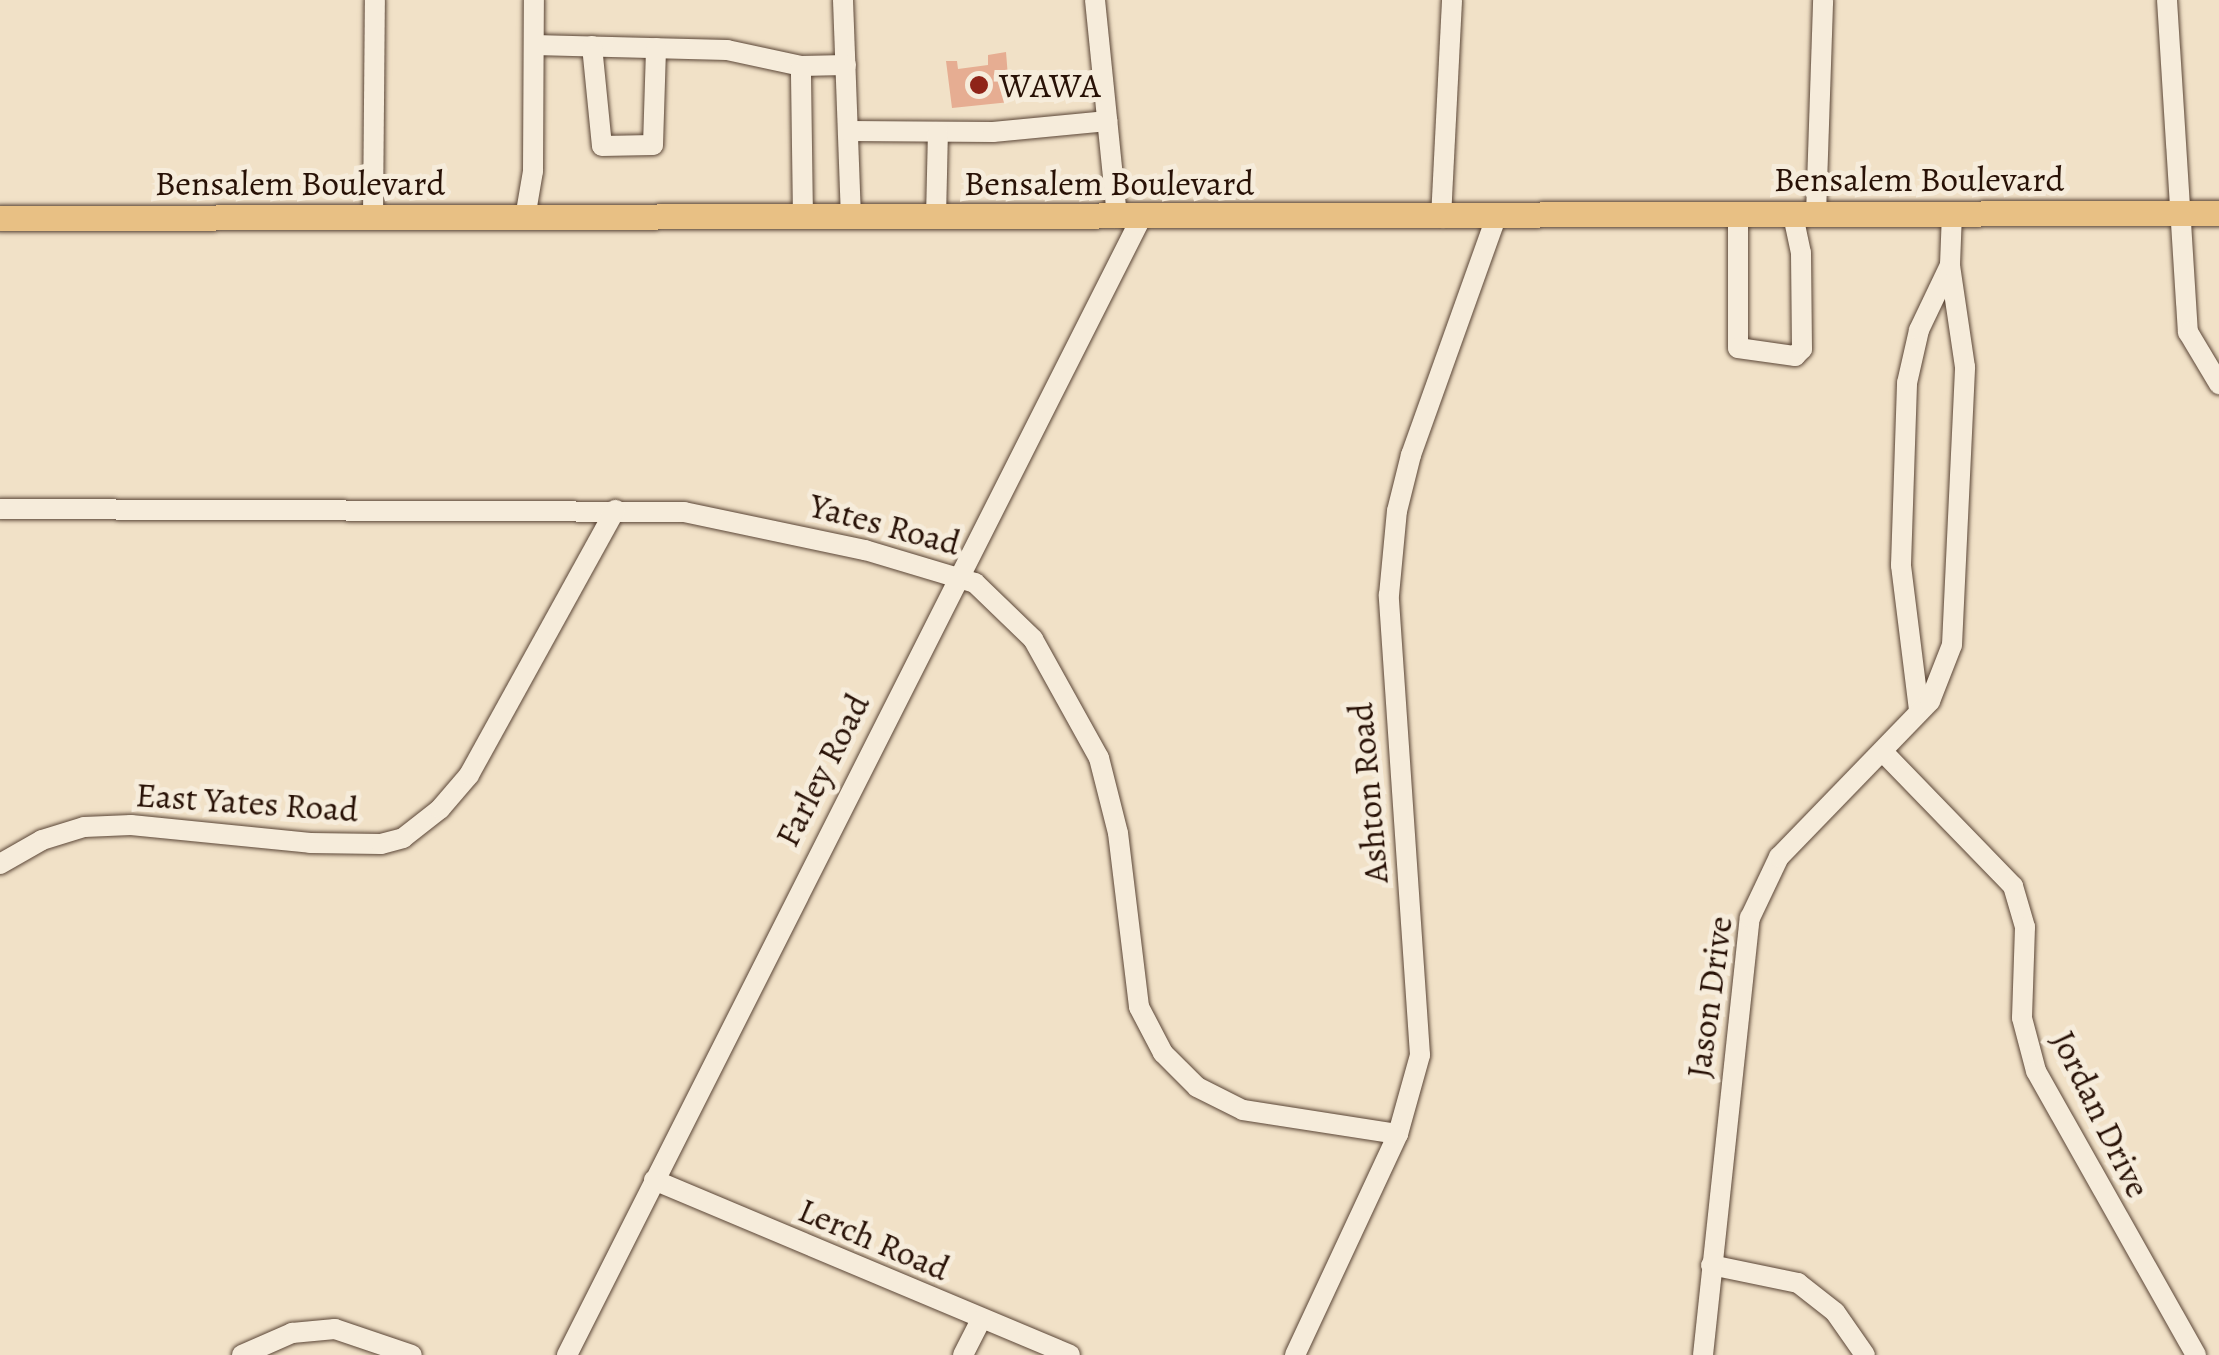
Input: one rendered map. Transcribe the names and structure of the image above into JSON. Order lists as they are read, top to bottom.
{
  "streets": {
    "main road": ["Bensalem Boulevard"],
    "street": [
      "Yates Road",
      "Farley Road",
      "Ashton Road",
      "East Yates Road",
      "Jason Drive",
      "Jordan Drive",
      "Lerch Road"
    ]
  },
  "crossings": [
    ["Bensalem Boulevard", "Farley Road"],
    ["Bensalem Boulevard", "Ashton Road"],
    ["Bensalem Boulevard", "Jason Drive"],
    ["Yates Road", "Farley Road"],
    ["Yates Road", "Ashton Road"],
    ["Yates Road", "East Yates Road"],
    ["Farley Road", "Lerch Road"],
    ["Jason Drive", "Jordan Drive"]
  ],
  "places": ["WAWA"]
}
